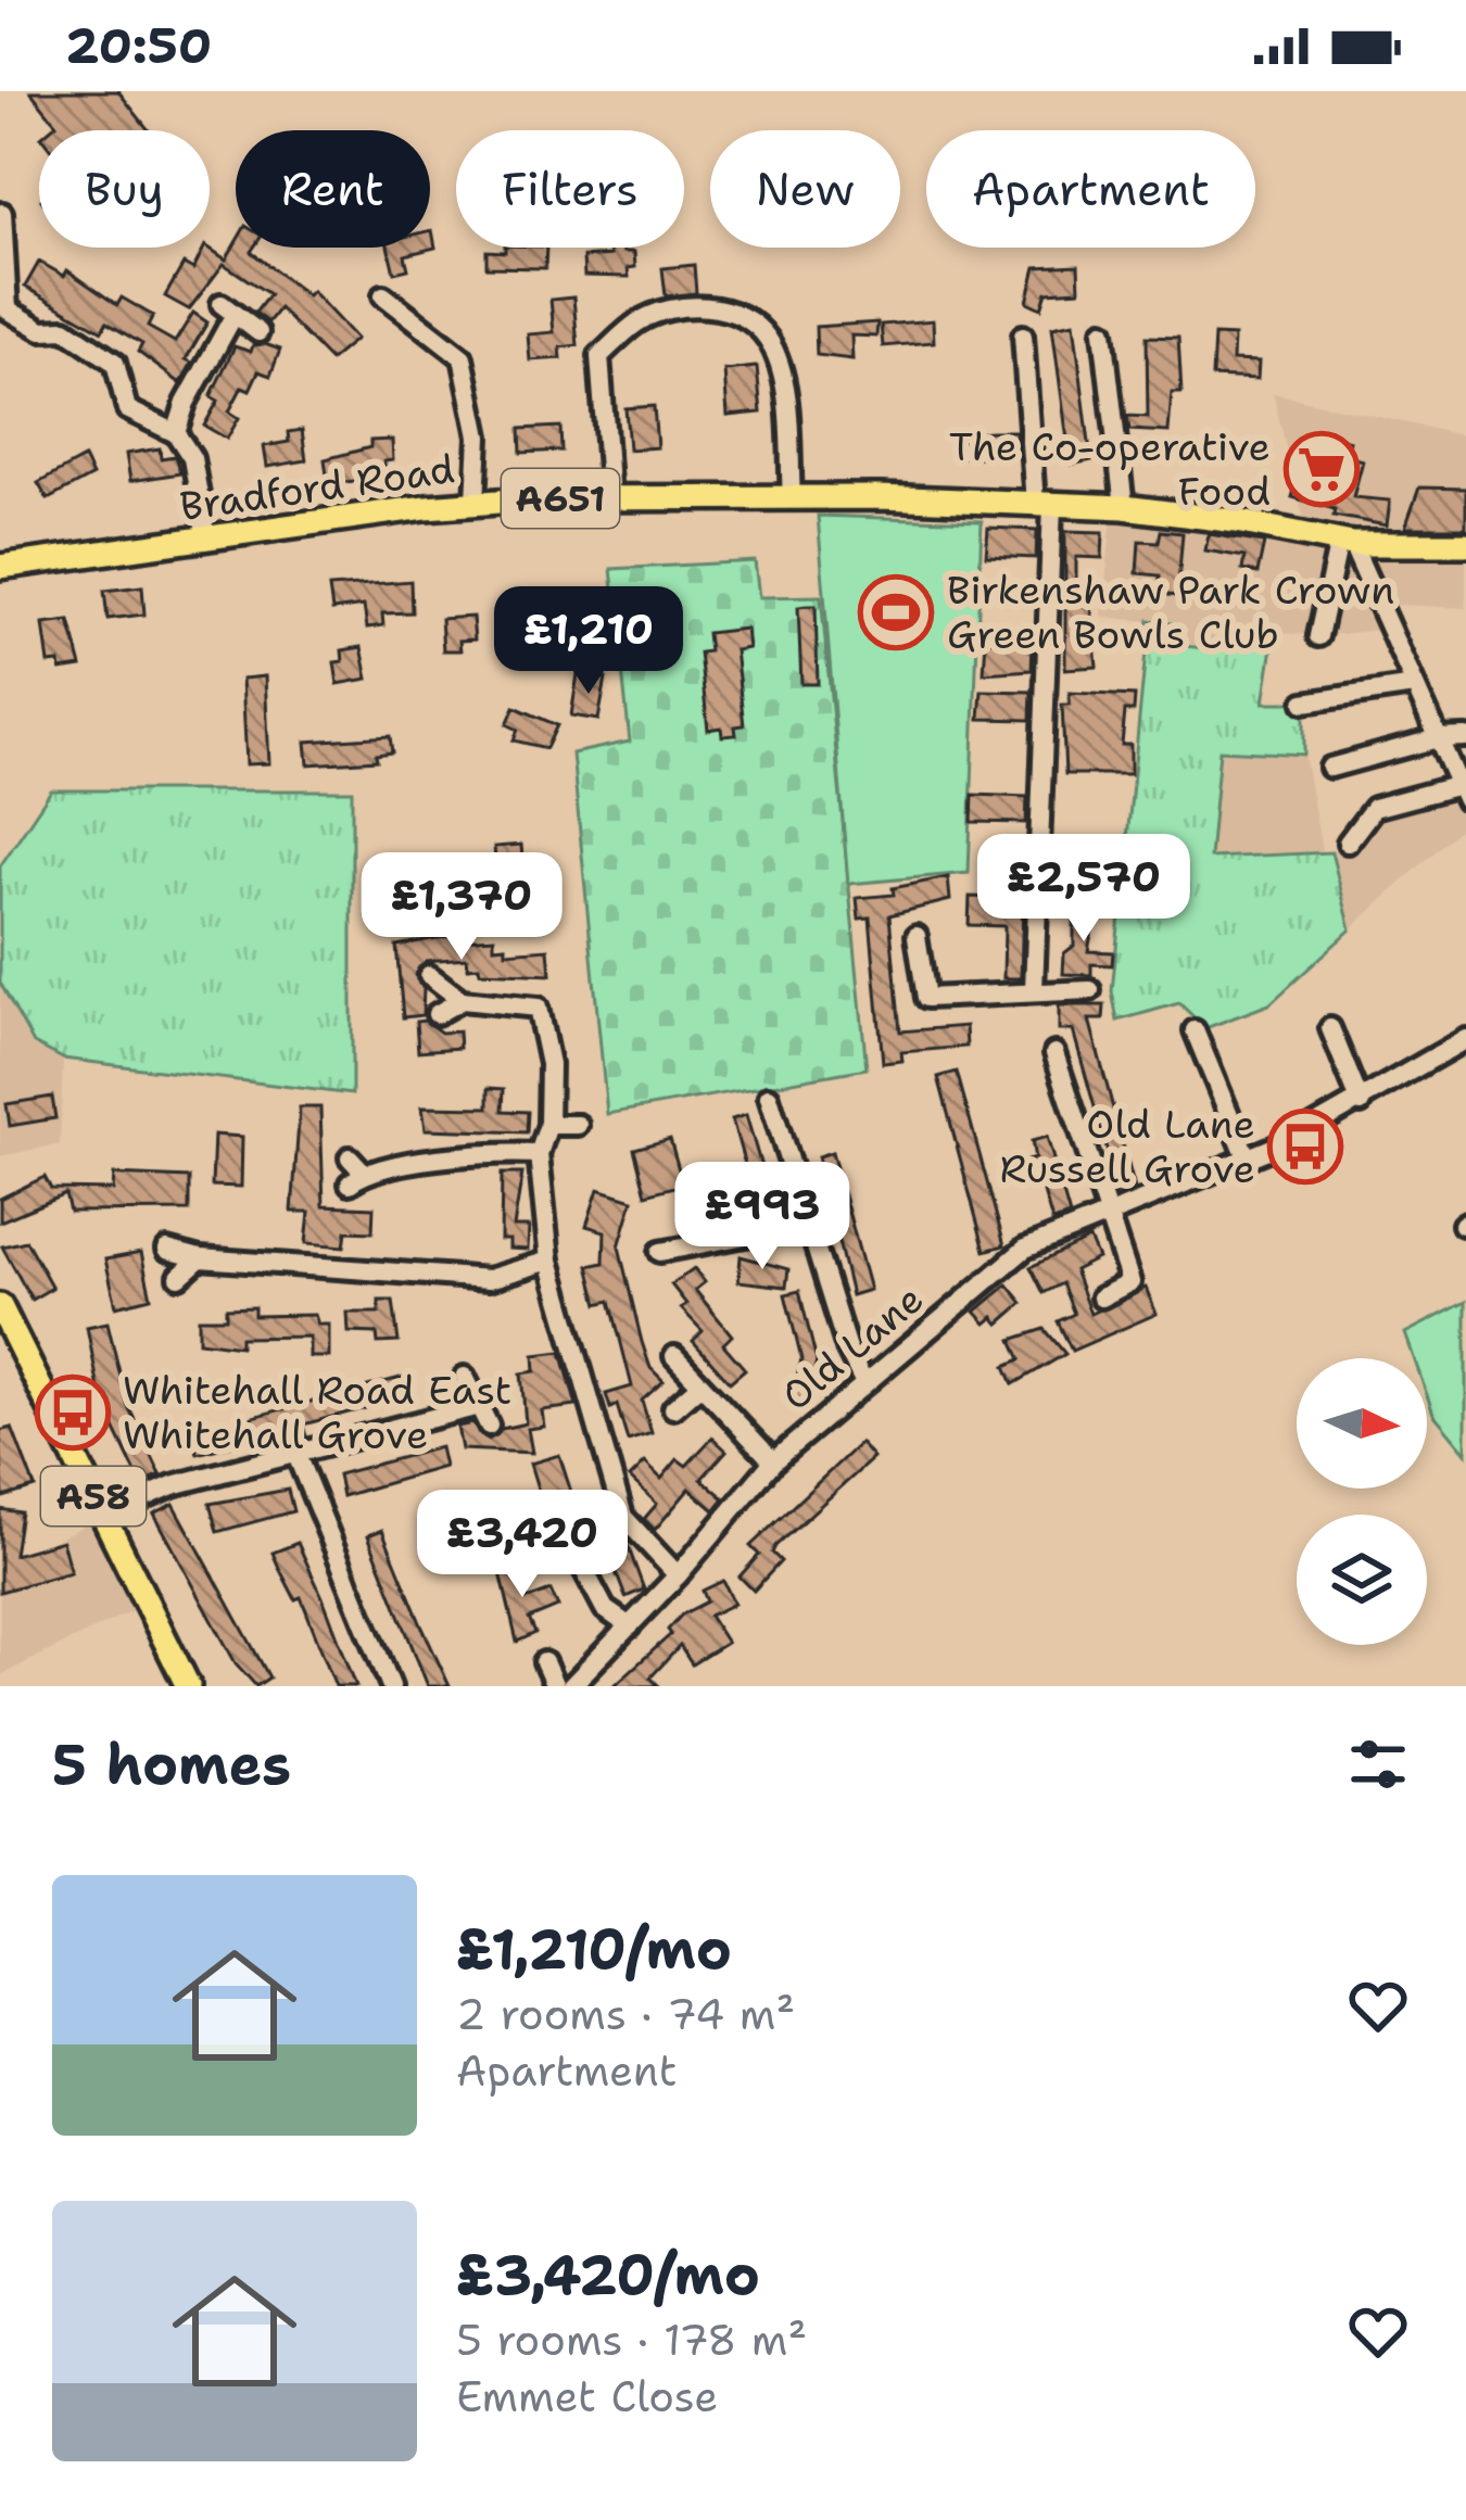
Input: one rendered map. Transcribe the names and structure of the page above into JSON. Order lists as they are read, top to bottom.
{
  "streets": {
    "main road": ["Bradford Road", "A651", "A58"],
    "street": ["Old Lane"]
  },
  "places": {
    "supermarket": ["The Co-operative Food"],
    "sports": ["Birkenshaw Park Crown Green Bowls Club"],
    "bus stop": ["Old Lane Russell Grove", "Whitehall Road East Whitehall Grove"]
  },
  "north": "right",
  "page": {
    "status": "20:50",
    "chip": [
      "Buy",
      "Rent",
      "Filters",
      "New",
      "Apartment"
    ],
    "price": [
      "£1,210",
      "£2,570",
      "£1,370",
      "£993",
      "£3,420"
    ],
    "heading": "5 homes",
    "list": [
      {
        "name": "£1,210/mo",
        "note": "2 rooms · 74 m² · Apartment"
      },
      {
        "name": "£3,420/mo",
        "note": "5 rooms · 178 m² · Emmet Close"
      }
    ]
  }
}
